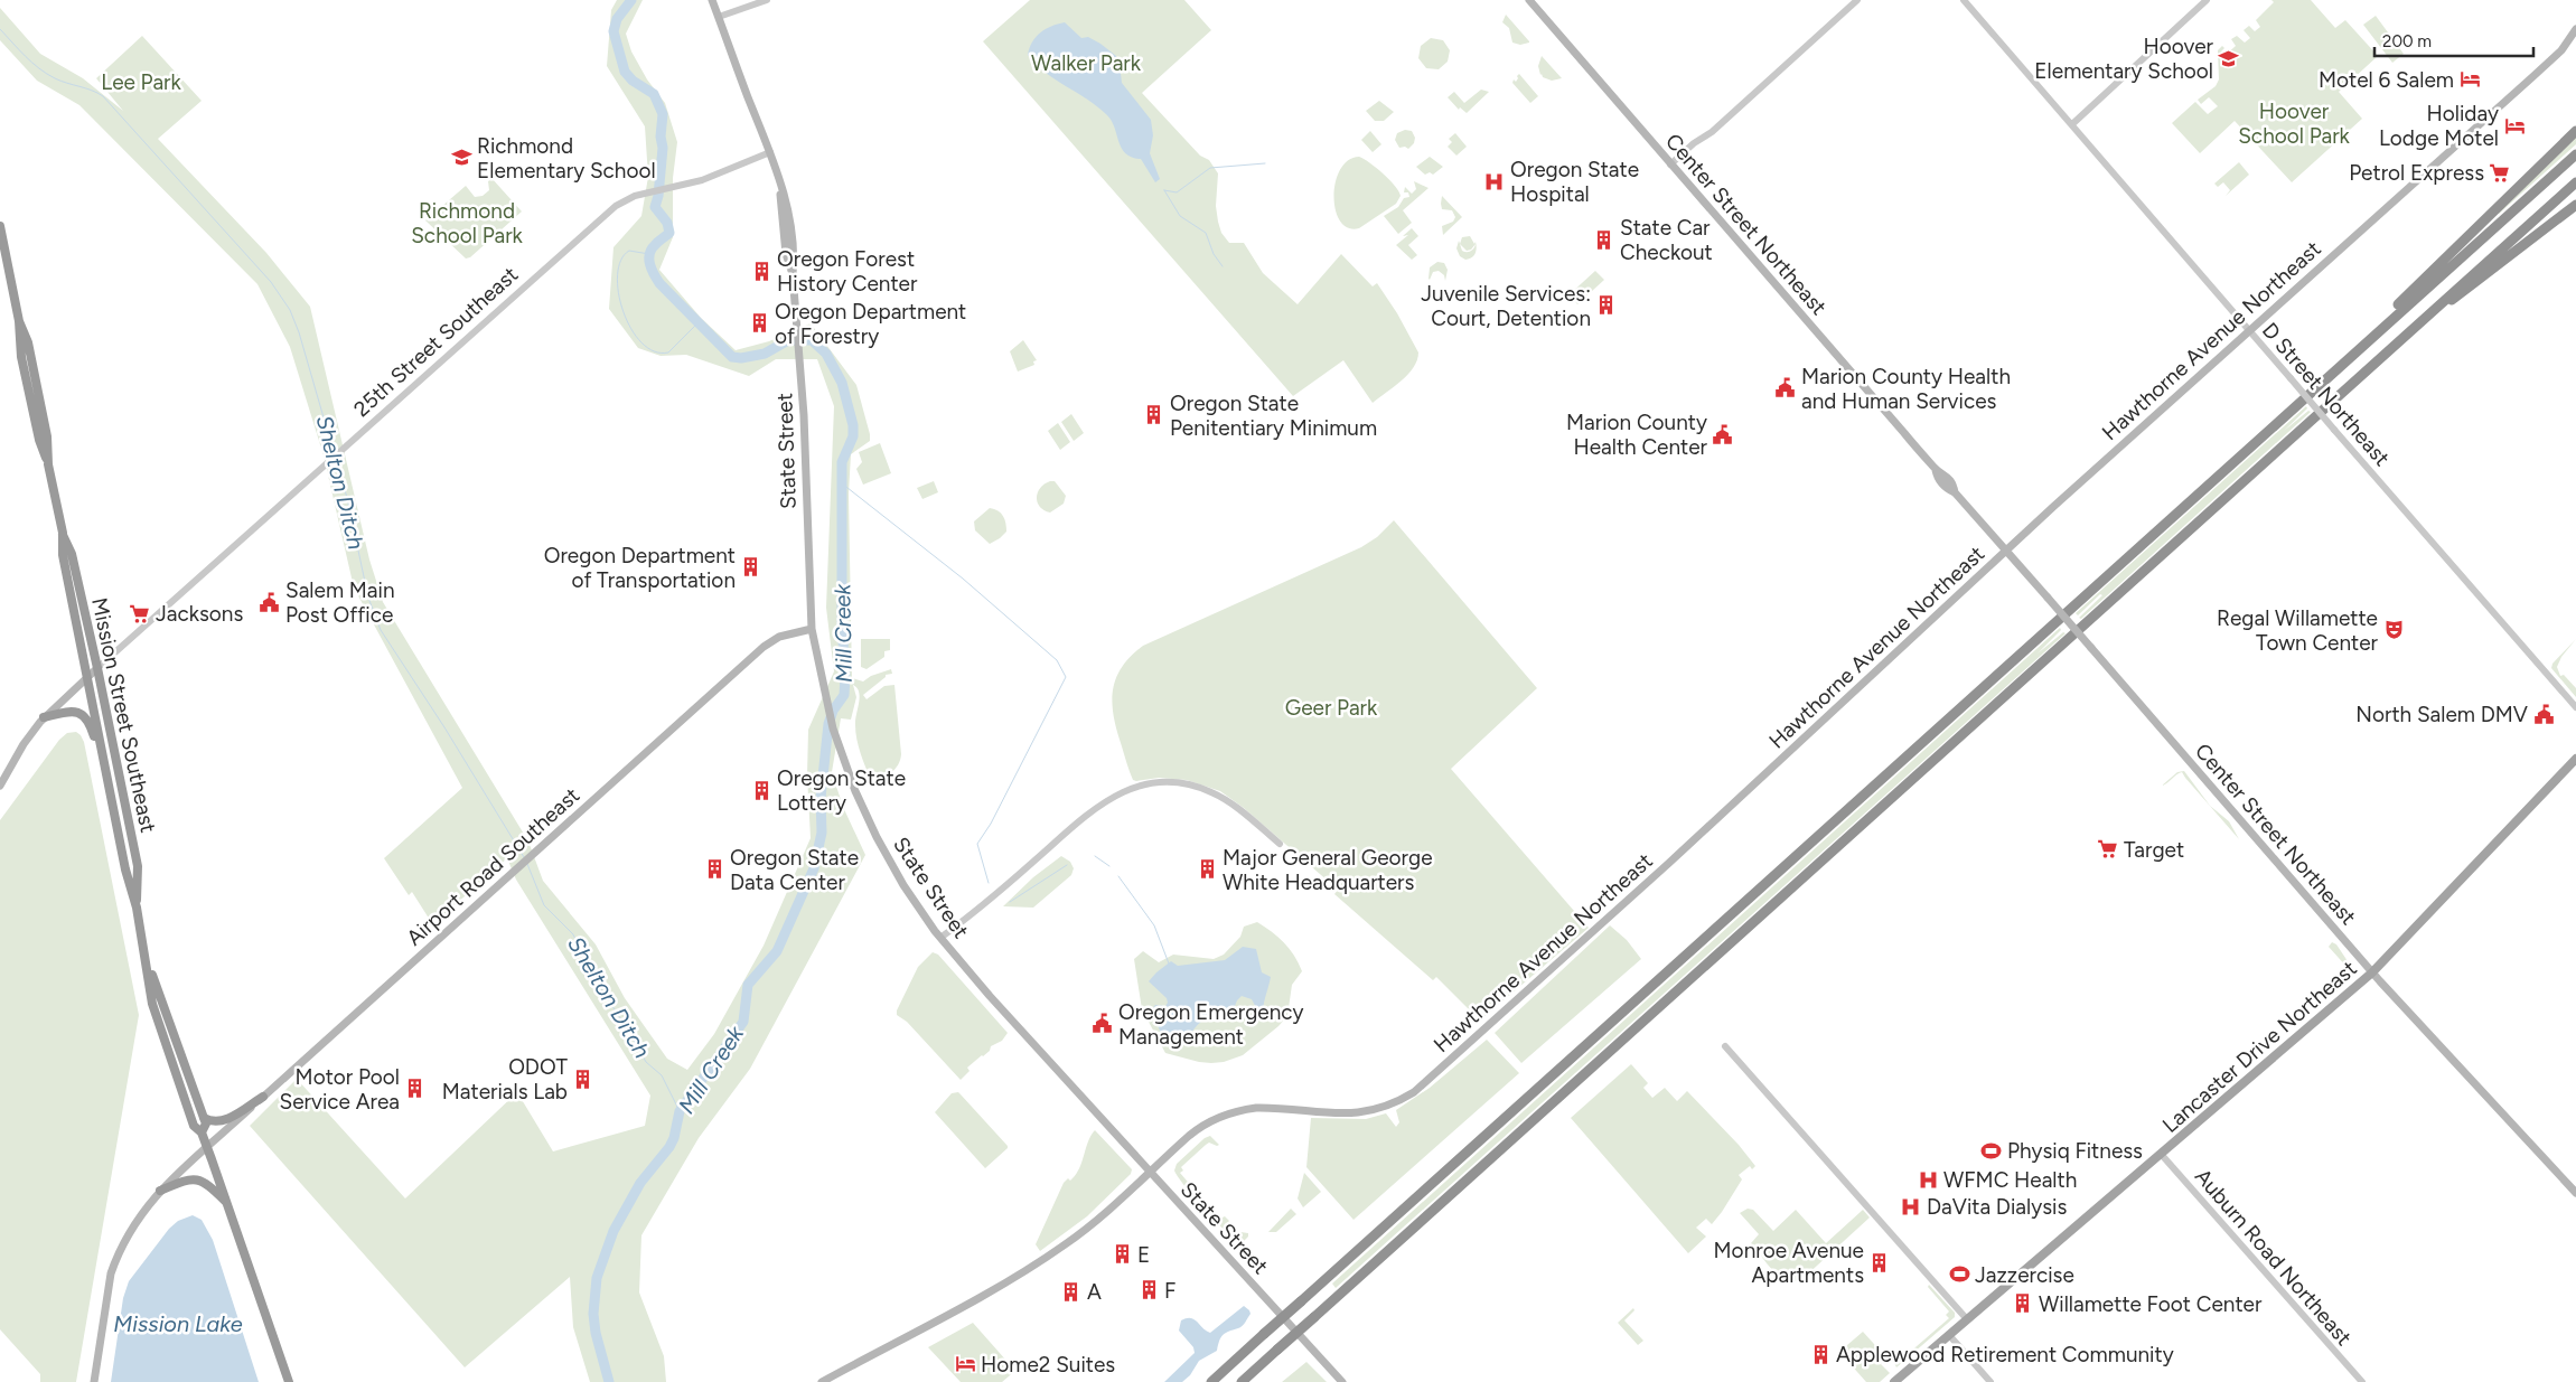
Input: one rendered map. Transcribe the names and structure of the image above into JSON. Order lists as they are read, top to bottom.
{
  "streets": {
    "highway": ["Mission Street Southeast"],
    "main road": [
      "Center Street Northeast",
      "Hawthorne Avenue Northeast",
      "25th Street Southeast",
      "State Street",
      "Airport Road Southeast",
      "Lancaster Drive Northeast"
    ],
    "street": ["D Street Northeast", "Auburn Road Northeast"]
  },
  "crossings": [
    ["Center Street Northeast", "Hawthorne Avenue Northeast"],
    ["Center Street Northeast", "Lancaster Drive Northeast"],
    ["Hawthorne Avenue Northeast", "D Street Northeast"],
    ["Hawthorne Avenue Northeast", "State Street"],
    ["25th Street Southeast", "State Street"],
    ["25th Street Southeast", "Mission Street Southeast"],
    ["State Street", "Airport Road Southeast"],
    ["Mission Street Southeast", "Airport Road Southeast"],
    ["Lancaster Drive Northeast", "Auburn Road Northeast"]
  ],
  "water": ["Shelton Ditch", "Mill Creek", "Mission Lake"],
  "parks": [
    "Walker Park",
    "Lee Park",
    "Hoover School Park",
    "Richmond School Park",
    "Geer Park"
  ],
  "places": {
    "school or university": ["Hoover Elementary School", "Richmond Elementary School"],
    "hotel": ["Motel 6 Salem", "Holiday Lodge Motel", "Home2 Suites"],
    "supermarket": ["Petrol Express", "Jacksons", "Target"],
    "hospital": ["Oregon State Hospital", "WFMC Health", "DaVita Dialysis"],
    "building": [
      "State Car Checkout",
      "Oregon Forest History Center",
      "Juvenile Services: Court, Detention",
      "Oregon Department of Forestry",
      "Oregon State Penitentiary Minimum",
      "Oregon Department of Transportation",
      "Oregon State Lottery",
      "Oregon State Data Center",
      "Major General George White Headquarters",
      "ODOT Materials Lab",
      "Motor Pool Service Area",
      "E",
      "Monroe Avenue Apartments",
      "F",
      "A",
      "Willamette Foot Center",
      "Applewood Retirement Community"
    ],
    "public building": [
      "Marion County Health and Human Services",
      "Marion County Health Center",
      "Salem Main Post Office",
      "North Salem DMV",
      "Oregon Emergency Management"
    ],
    "theatre": ["Regal Willamette Town Center"],
    "sports": ["Physiq Fitness", "Jazzercise"]
  },
  "scale_bar": "200 m"
}
